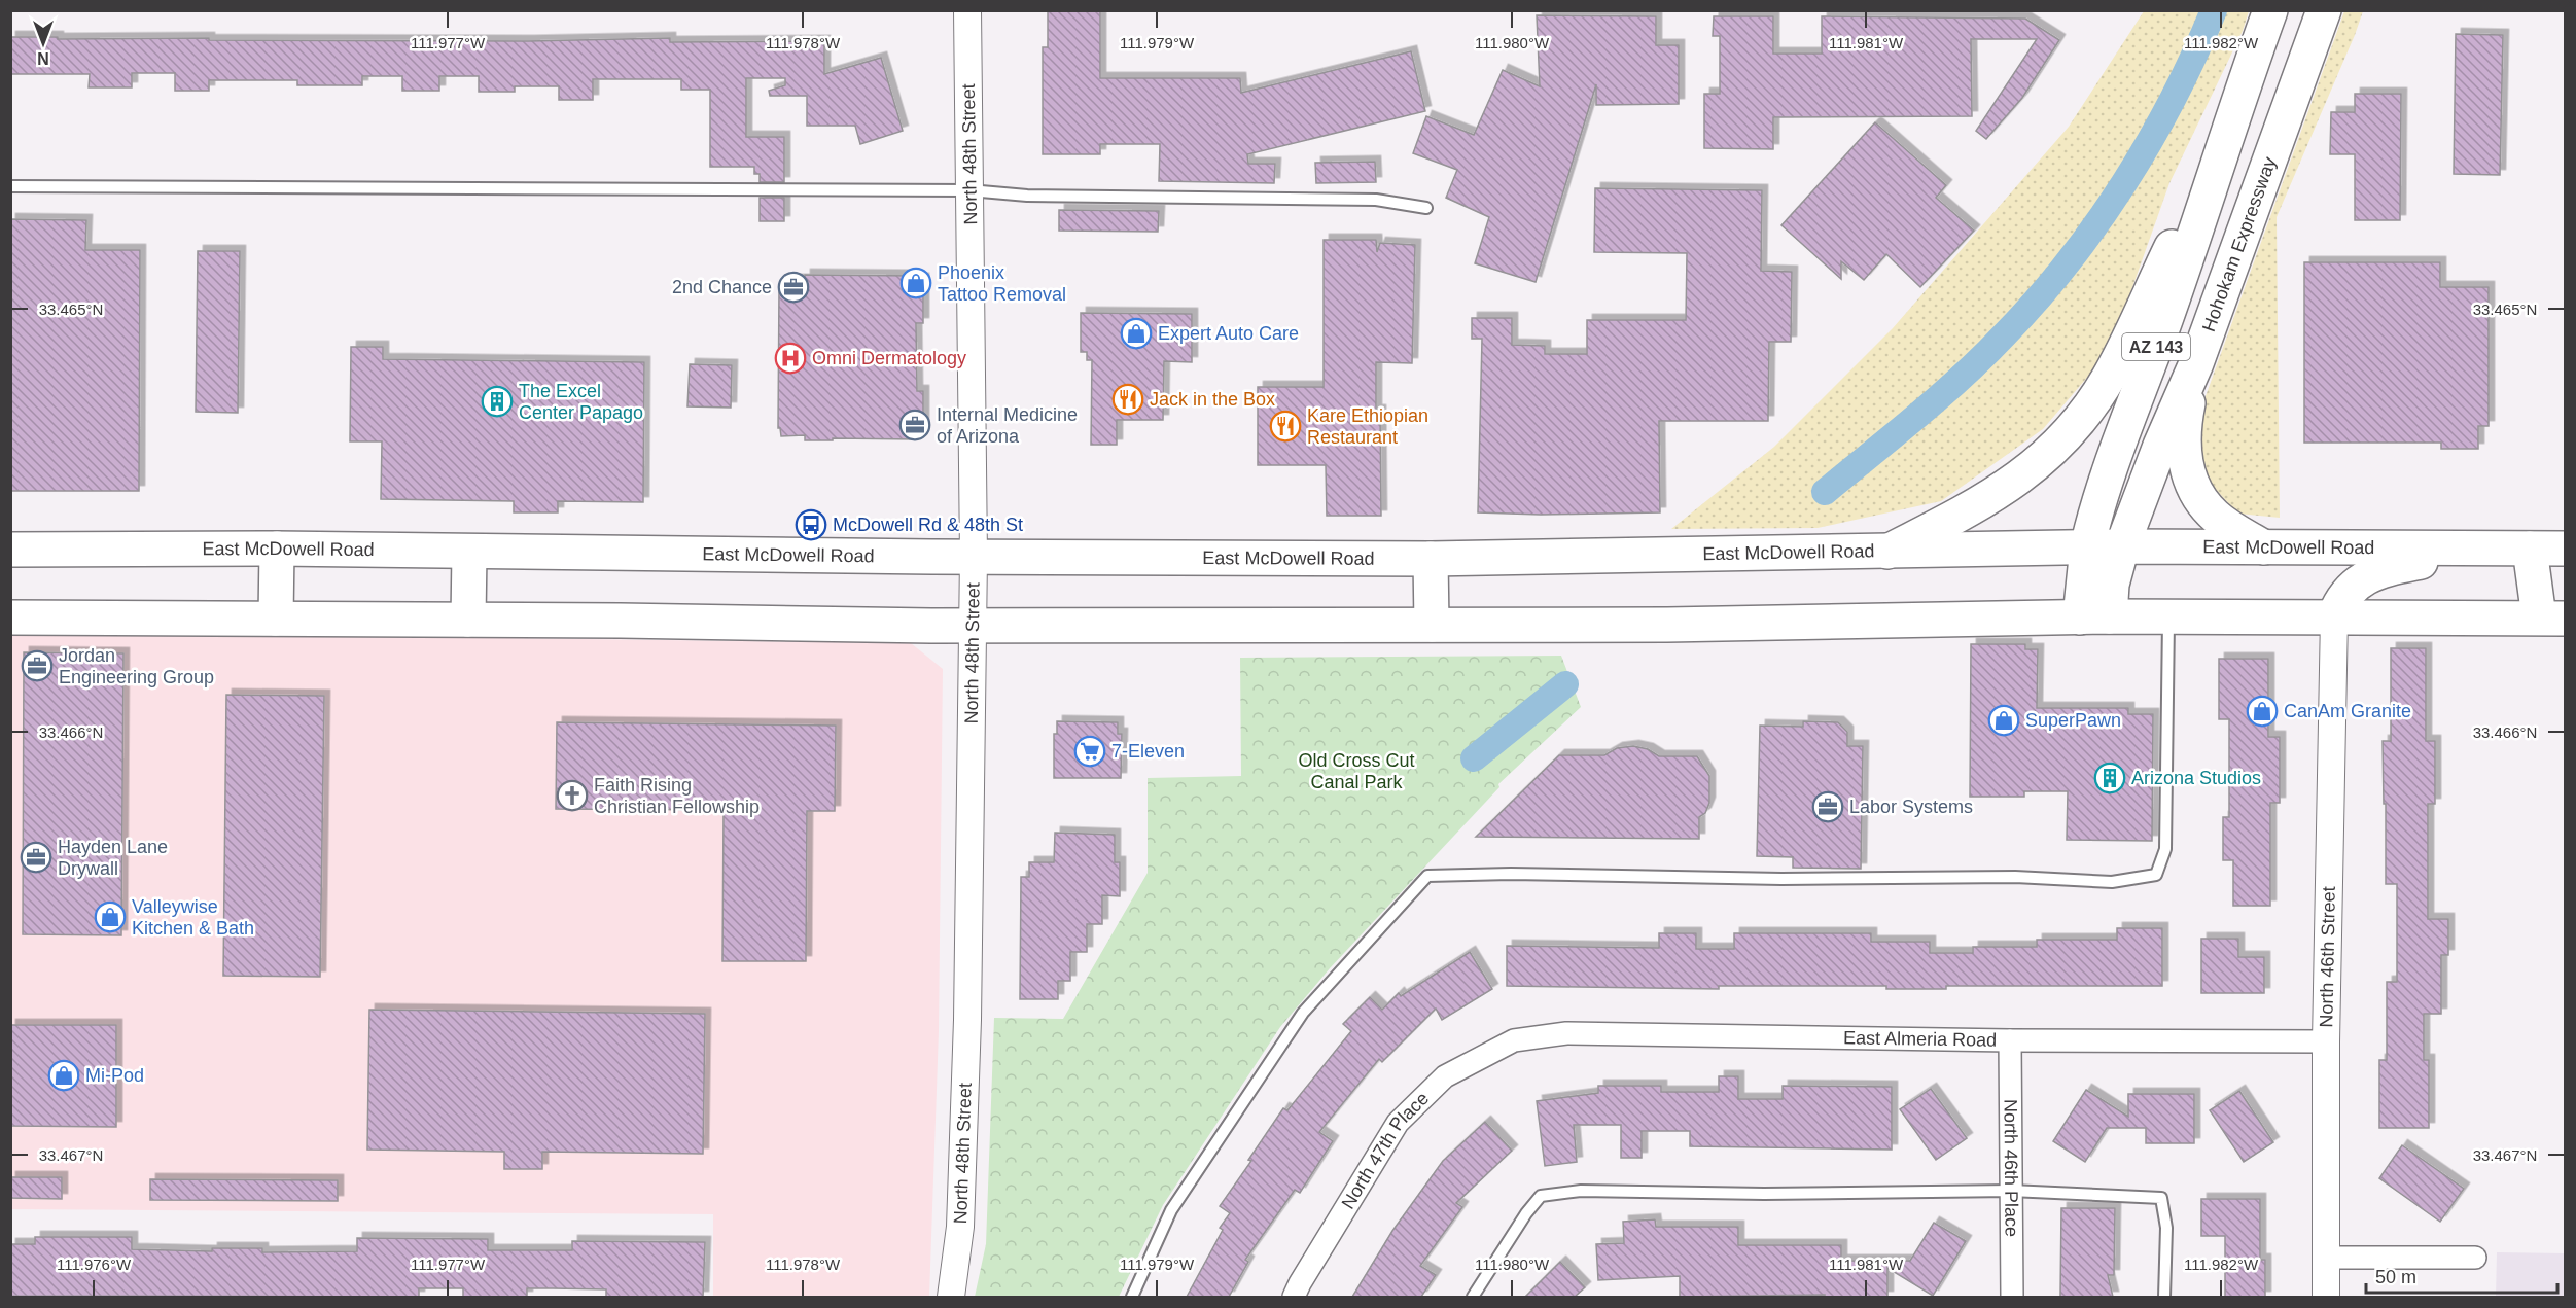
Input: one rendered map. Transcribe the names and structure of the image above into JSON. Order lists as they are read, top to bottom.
{
  "streets": {
    "main road": ["Hohokam Expressway", "AZ 143", "East McDowell Road"],
    "street": [
      "North 48th Street",
      "North 46th Street",
      "East Almeria Road",
      "North 47th Place",
      "North 46th Place"
    ]
  },
  "crossings": [
    ["North 48th Street", "East McDowell Road"],
    ["Hohokam Expressway", "AZ 143"],
    ["Hohokam Expressway", "East McDowell Road"],
    ["AZ 143", "East McDowell Road"],
    ["North 46th Street", "East Almeria Road"],
    ["East Almeria Road", "North 47th Place"],
    ["East Almeria Road", "North 46th Place"]
  ],
  "parks": ["Old Cross Cut Canal Park"],
  "places": {
    "shop": [
      "Phoenix Tattoo Removal",
      "Expert Auto Care",
      "CanAm Granite",
      "SuperPawn",
      "Valleywise Kitchen & Bath",
      "Mi-Pod"
    ],
    "office": [
      "2nd Chance",
      "Internal Medicine of Arizona",
      "Jordan Engineering Group",
      "Labor Systems",
      "Hayden Lane Drywall"
    ],
    "hospital": ["Omni Dermatology"],
    "restaurant": ["Jack in the Box", "Kare Ethiopian Restaurant"],
    "building": ["The Excel Center Papago", "Arizona Studios"],
    "bus stop": ["McDowell Rd & 48th St"],
    "supermarket": ["7-Eleven"],
    "church": ["Faith Rising Christian Fellowship"]
  },
  "scale_bar": "50 m",
  "north": "bottom",
  "coordinates": [
    "111.977°W",
    "111.978°W",
    "111.979°W",
    "111.980°W",
    "111.981°W",
    "111.982°W",
    "33.465°N",
    "33.466°N",
    "33.467°N",
    "111.976°W"
  ]
}
